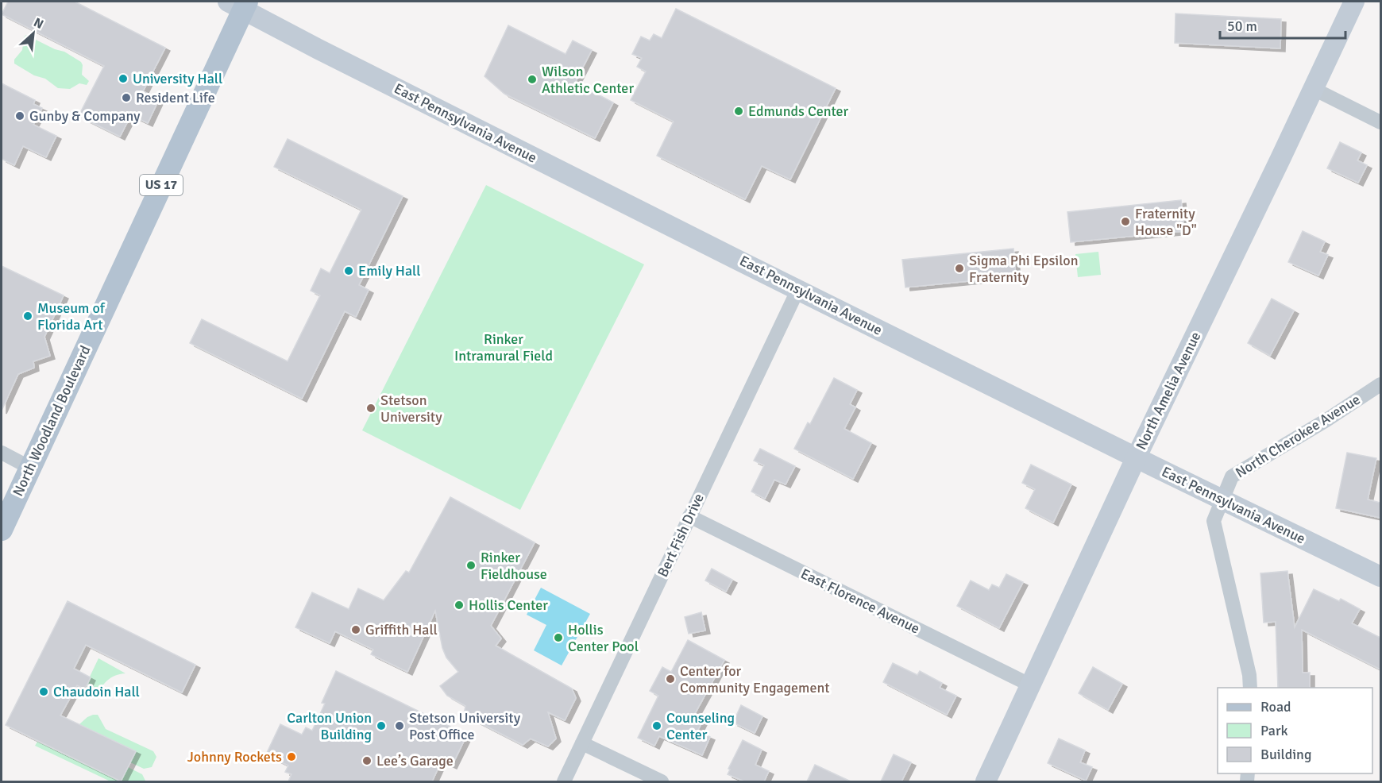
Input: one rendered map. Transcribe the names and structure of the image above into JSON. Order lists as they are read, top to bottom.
{
  "streets": {
    "main road": ["US 17", "North Woodland Boulevard"],
    "street": [
      "East Pennsylvania Avenue",
      "North Amelia Avenue",
      "North Cherokee Avenue",
      "Bert Fish Drive",
      "East Florence Avenue"
    ]
  },
  "crossings": [
    ["East Pennsylvania Avenue", "North Amelia Avenue"],
    ["East Pennsylvania Avenue", "North Woodland Boulevard"],
    ["East Pennsylvania Avenue", "North Cherokee Avenue"],
    ["East Pennsylvania Avenue", "Bert Fish Drive"],
    ["North Amelia Avenue", "East Florence Avenue"],
    ["Bert Fish Drive", "East Florence Avenue"]
  ],
  "parks": ["Rinker Intramural Field"],
  "places": [
    "University Hall",
    "Wilson Athletic Center",
    "Resident Life",
    "Edmunds Center",
    "Gunby & Company",
    "Fraternity House \"D\"",
    "Sigma Phi Epsilon Fraternity",
    "Emily Hall",
    "Museum of Florida Art",
    "Stetson University",
    "Rinker Fieldhouse",
    "Hollis Center",
    "Griffith Hall",
    "Hollis Center Pool",
    "Center for Community Engagement",
    "Chaudoin Hall",
    "Carlton Union Building",
    "Stetson University Post Office",
    "Counseling Center",
    "Johnny Rockets",
    "Lee’s Garage"
  ],
  "legend": ["Road", "Park", "Building"],
  "scale_bar": "50 m",
  "north": "top right"
}
